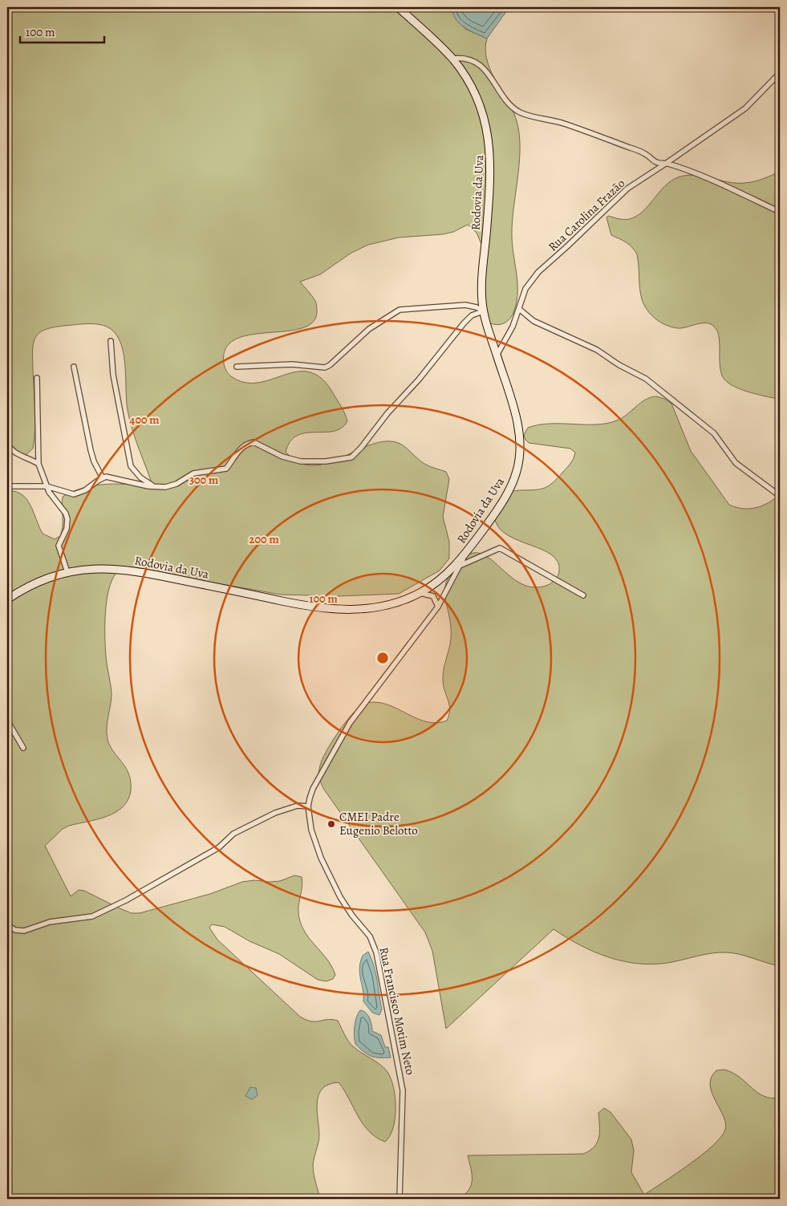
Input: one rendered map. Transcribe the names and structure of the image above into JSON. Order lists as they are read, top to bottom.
{
  "streets": {
    "street": ["Rodovia da Uva", "Rua Carolina Frazão", "Rua Francisco Motim Neto"]
  },
  "crossings": [
    ["Rodovia da Uva", "Rua Carolina Frazão"],
    ["Rodovia da Uva", "Rua Francisco Motim Neto"]
  ],
  "places": ["CMEI Padre Eugenio Belotto"],
  "scale_bar": "100 m",
  "rings": [
    "400 m",
    "300 m",
    "200 m",
    "100 m"
  ]
}
